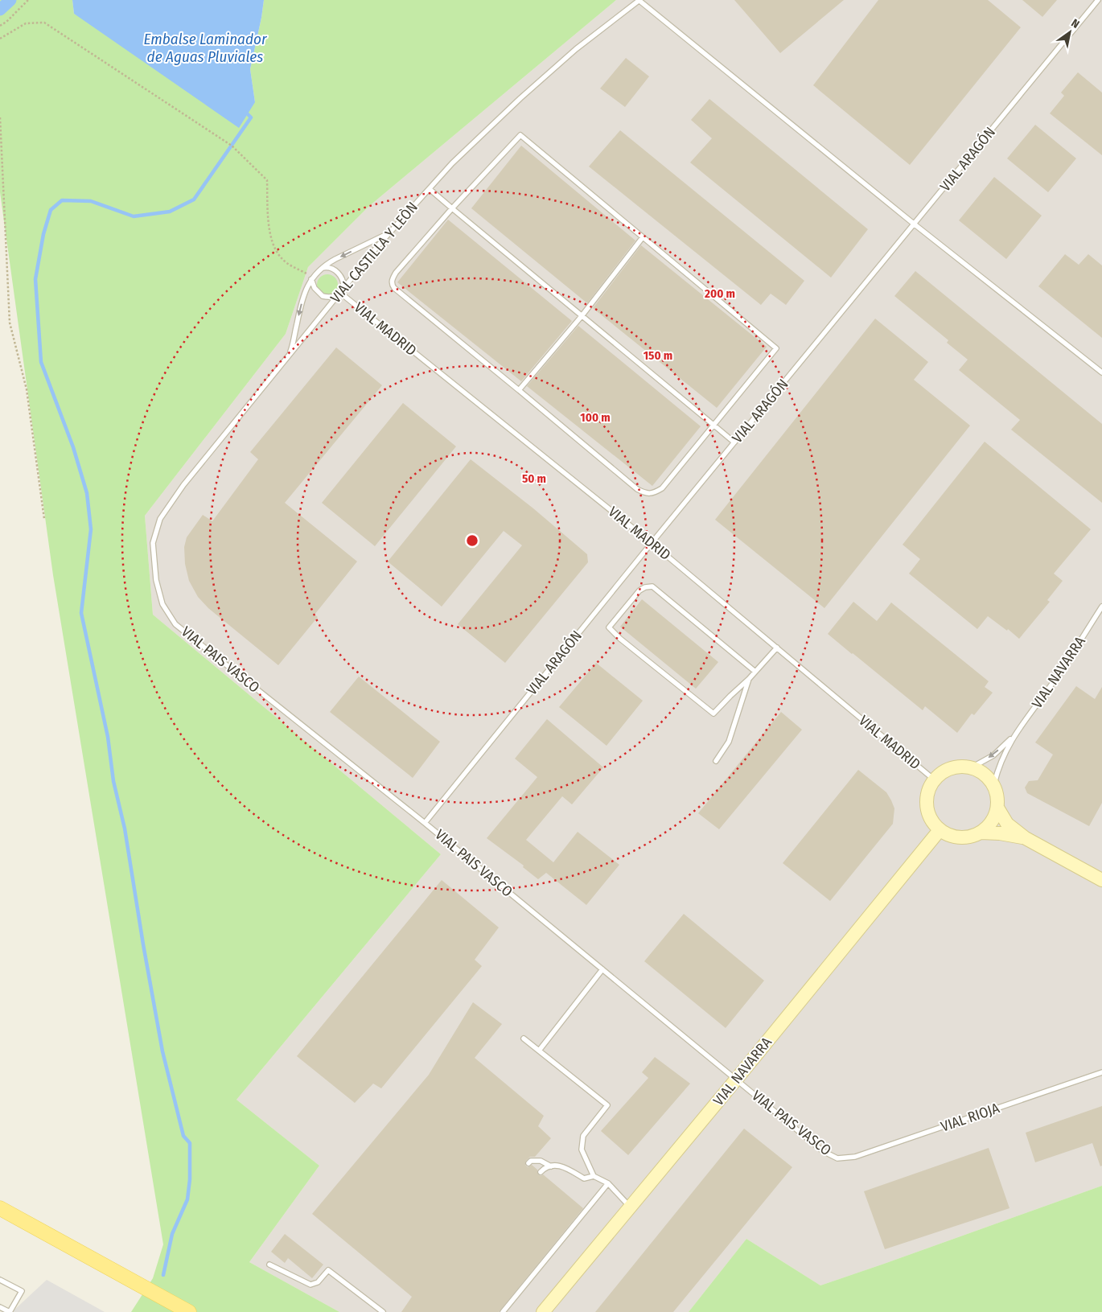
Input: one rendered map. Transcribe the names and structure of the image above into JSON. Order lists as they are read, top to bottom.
{
  "streets": {
    "street": ["VIAL NAVARRA"],
    "lane": [
      "VIAL ARAGÓN",
      "VIAL CASTILLA Y LEÒN",
      "VIAL MADRID",
      "VIAL PAIS VASCO",
      "VIAL RIOJA"
    ]
  },
  "crossings": [
    ["VIAL ARAGÓN", "VIAL MADRID"],
    ["VIAL ARAGÓN", "VIAL PAIS VASCO"],
    ["VIAL CASTILLA Y LEÒN", "VIAL MADRID"],
    ["VIAL CASTILLA Y LEÒN", "VIAL PAIS VASCO"],
    ["VIAL MADRID", "VIAL NAVARRA"],
    ["VIAL PAIS VASCO", "VIAL NAVARRA"],
    ["VIAL PAIS VASCO", "VIAL RIOJA"]
  ],
  "water": ["Embalse Laminador de Aguas Pluviales"],
  "north": "top right",
  "rings": [
    "200 m",
    "150 m",
    "100 m",
    "50 m"
  ]
}
